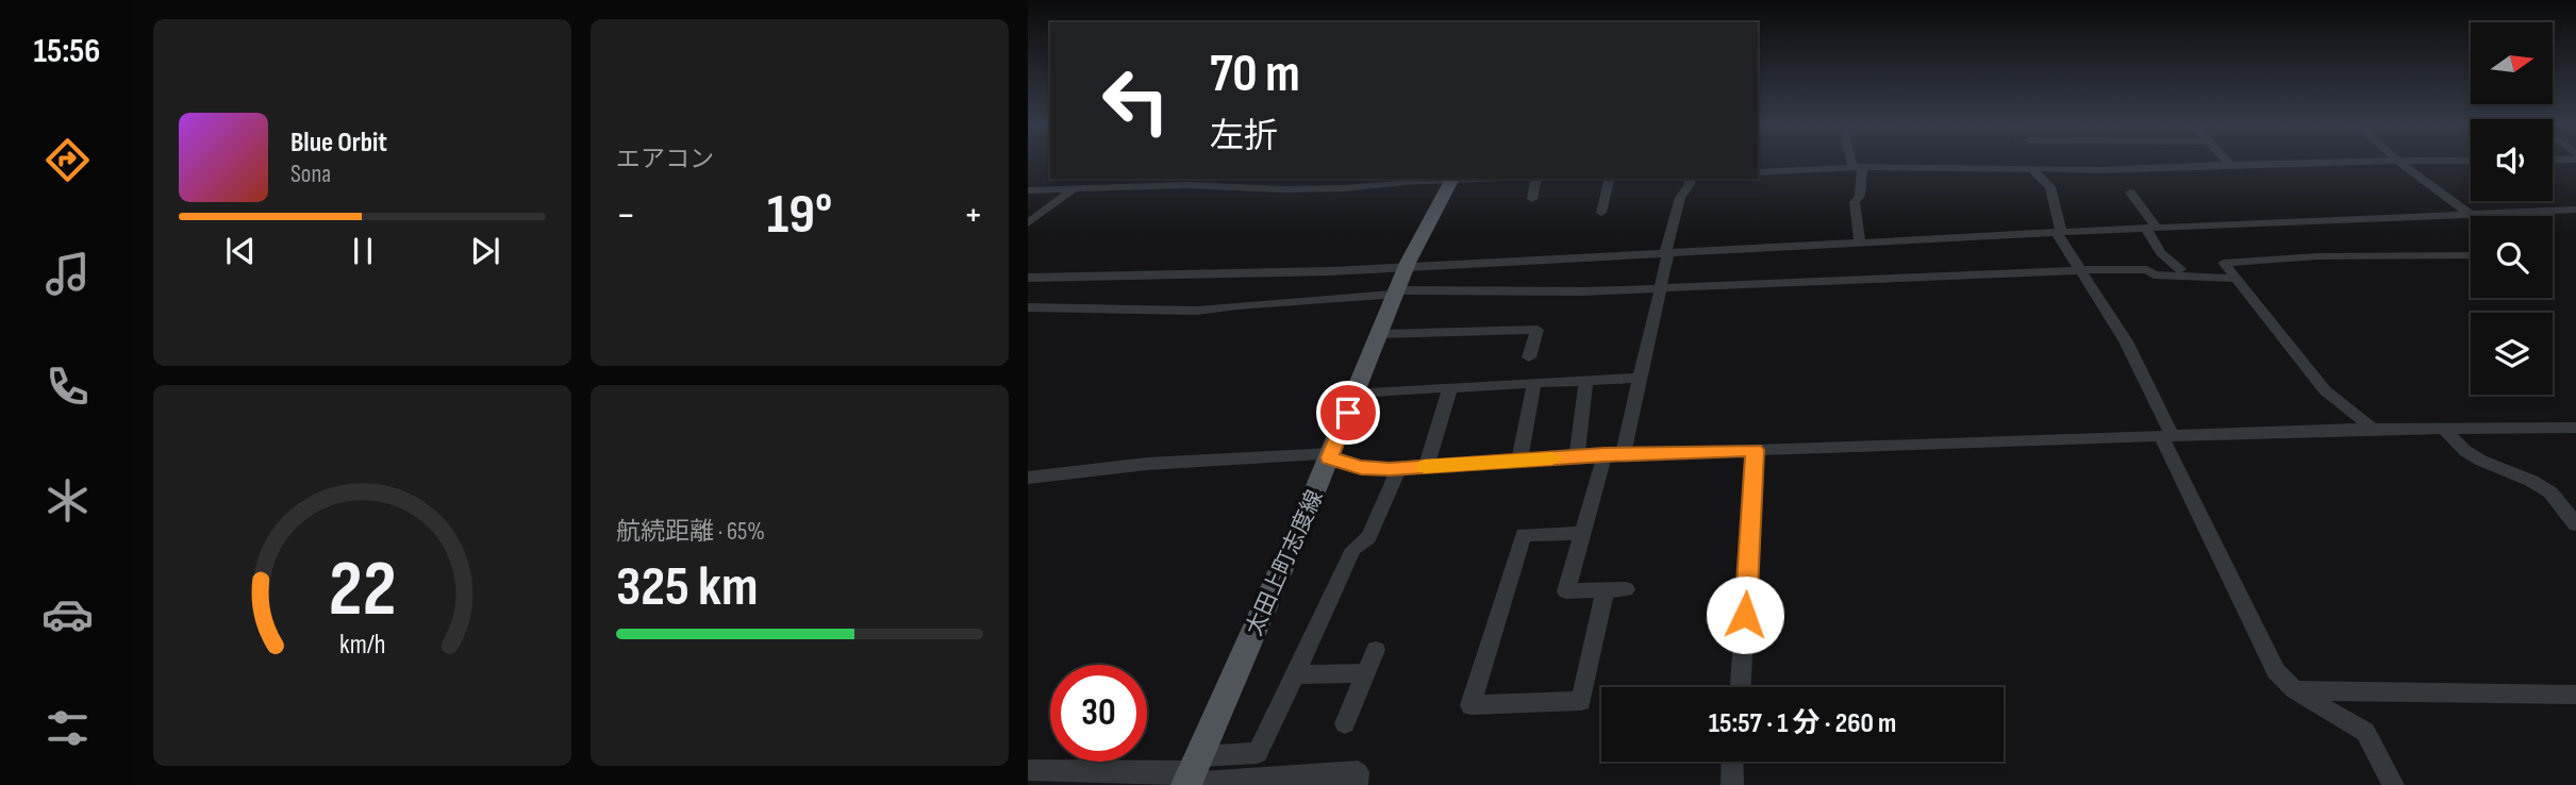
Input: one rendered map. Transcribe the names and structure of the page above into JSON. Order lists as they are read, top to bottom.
{
  "streets": {
    "main road": ["太田上町志度線"]
  },
  "north": "right",
  "page": {
    "tabs": "15:56",
    "tile": [
      "エアコン",
      ["航続距離 · 65%", "325 km"]
    ],
    "turn": ["70 m", "左折"],
    "song": ["Blue Orbit", "Sona"],
    "heat": ["−", "19°", "+"],
    "limit": "30",
    "trip": "15:57 · 1 分 · 260 m",
    "gauge": ["22", "km/h"]
  }
}
